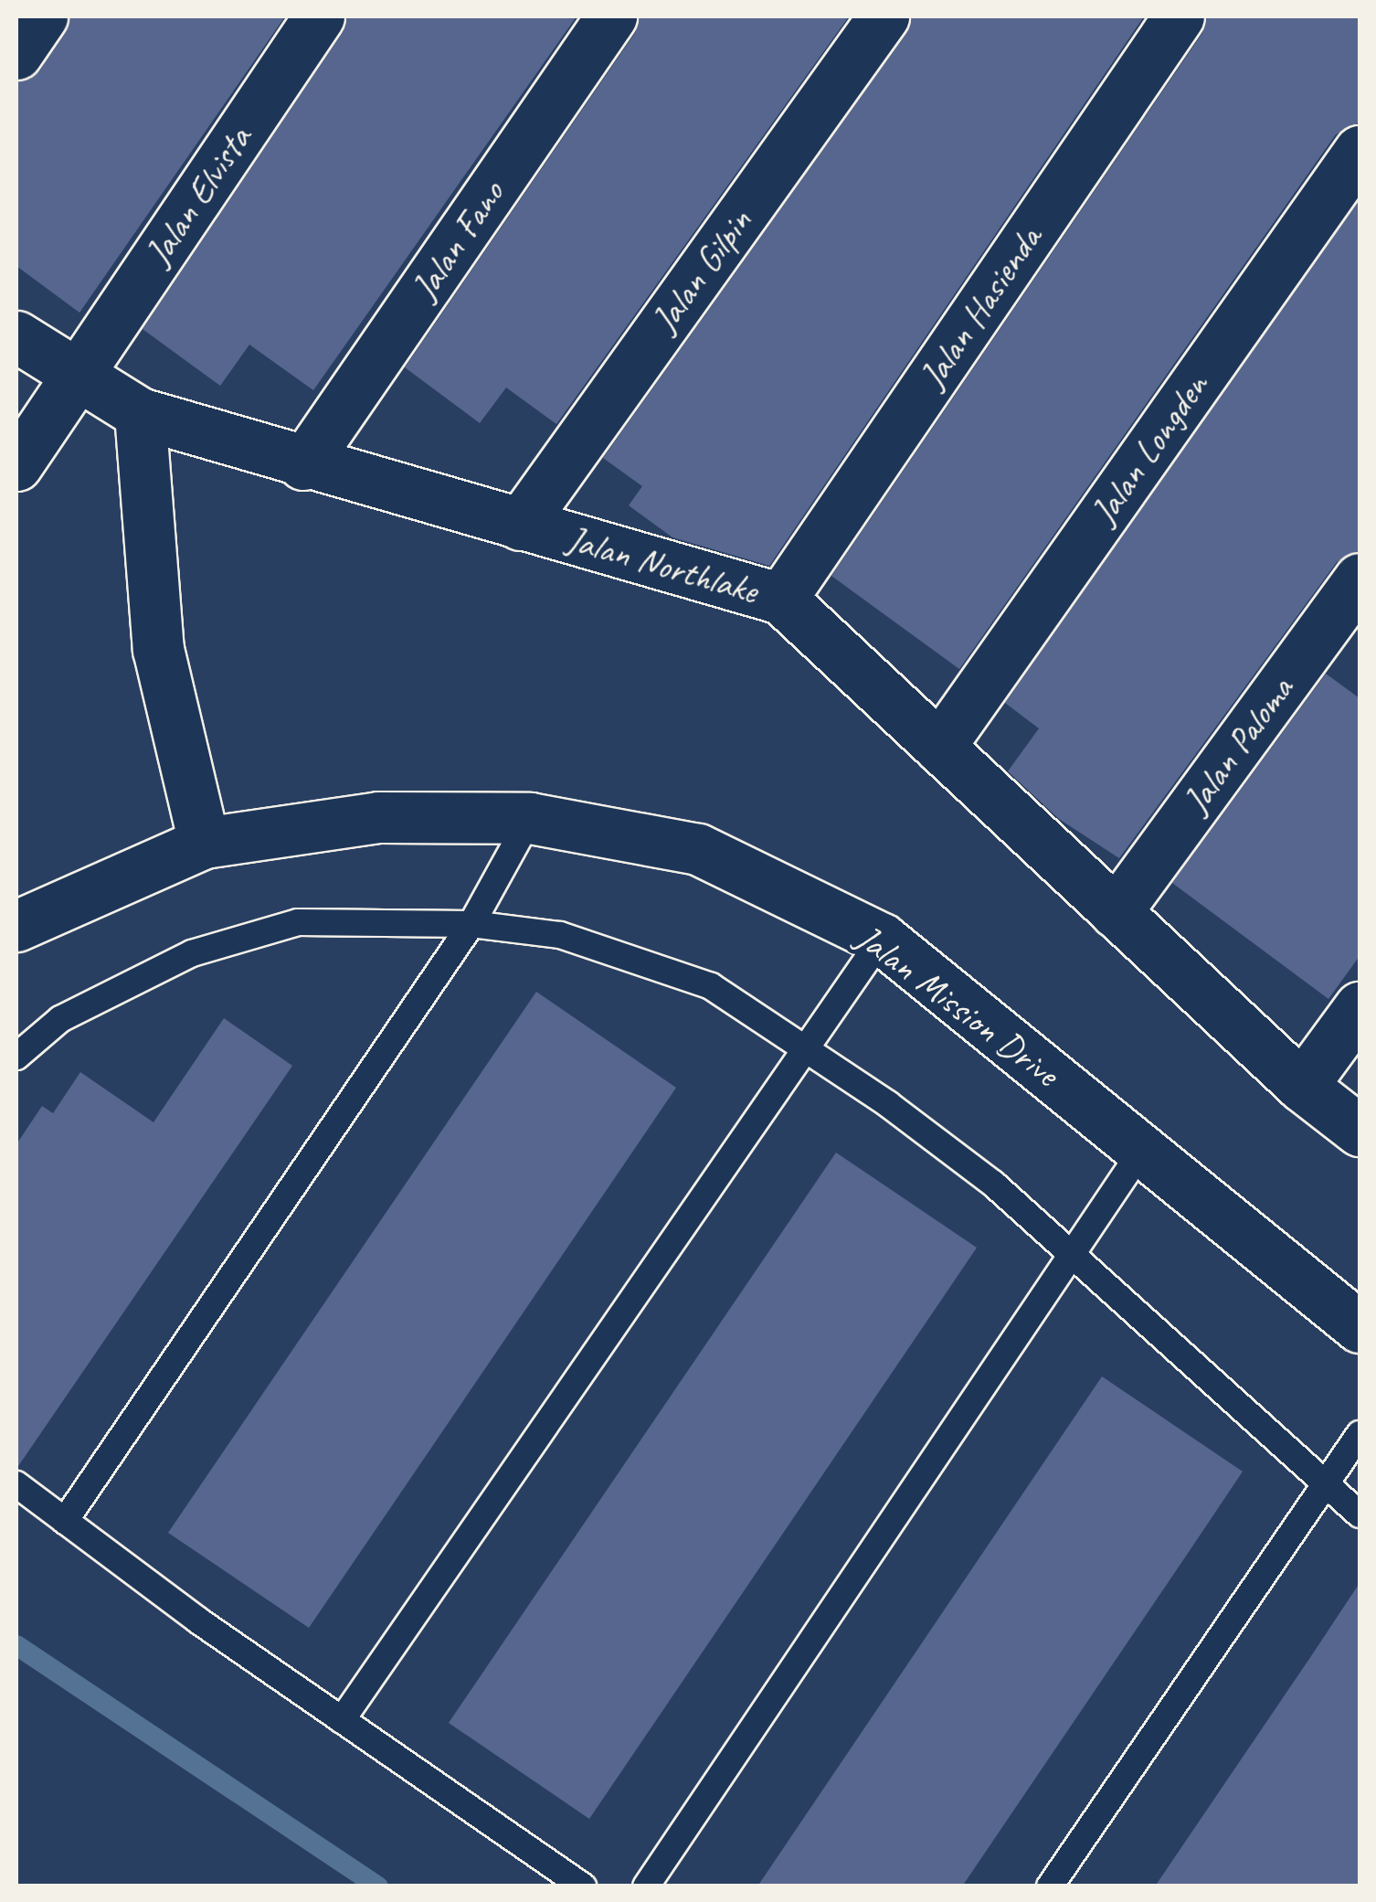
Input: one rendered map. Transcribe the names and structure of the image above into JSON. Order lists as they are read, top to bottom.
{
  "streets": {
    "street": [
      "Jalan Elvista",
      "Jalan Fano",
      "Jalan Gilpin",
      "Jalan Hasienda",
      "Jalan Longden",
      "Jalan Northlake",
      "Jalan Paloma",
      "Jalan Mission Drive"
    ]
  },
  "crossings": [
    ["Jalan Elvista", "Jalan Northlake"],
    ["Jalan Fano", "Jalan Northlake"],
    ["Jalan Gilpin", "Jalan Northlake"],
    ["Jalan Hasienda", "Jalan Northlake"],
    ["Jalan Longden", "Jalan Northlake"],
    ["Jalan Northlake", "Jalan Paloma"]
  ]
}
